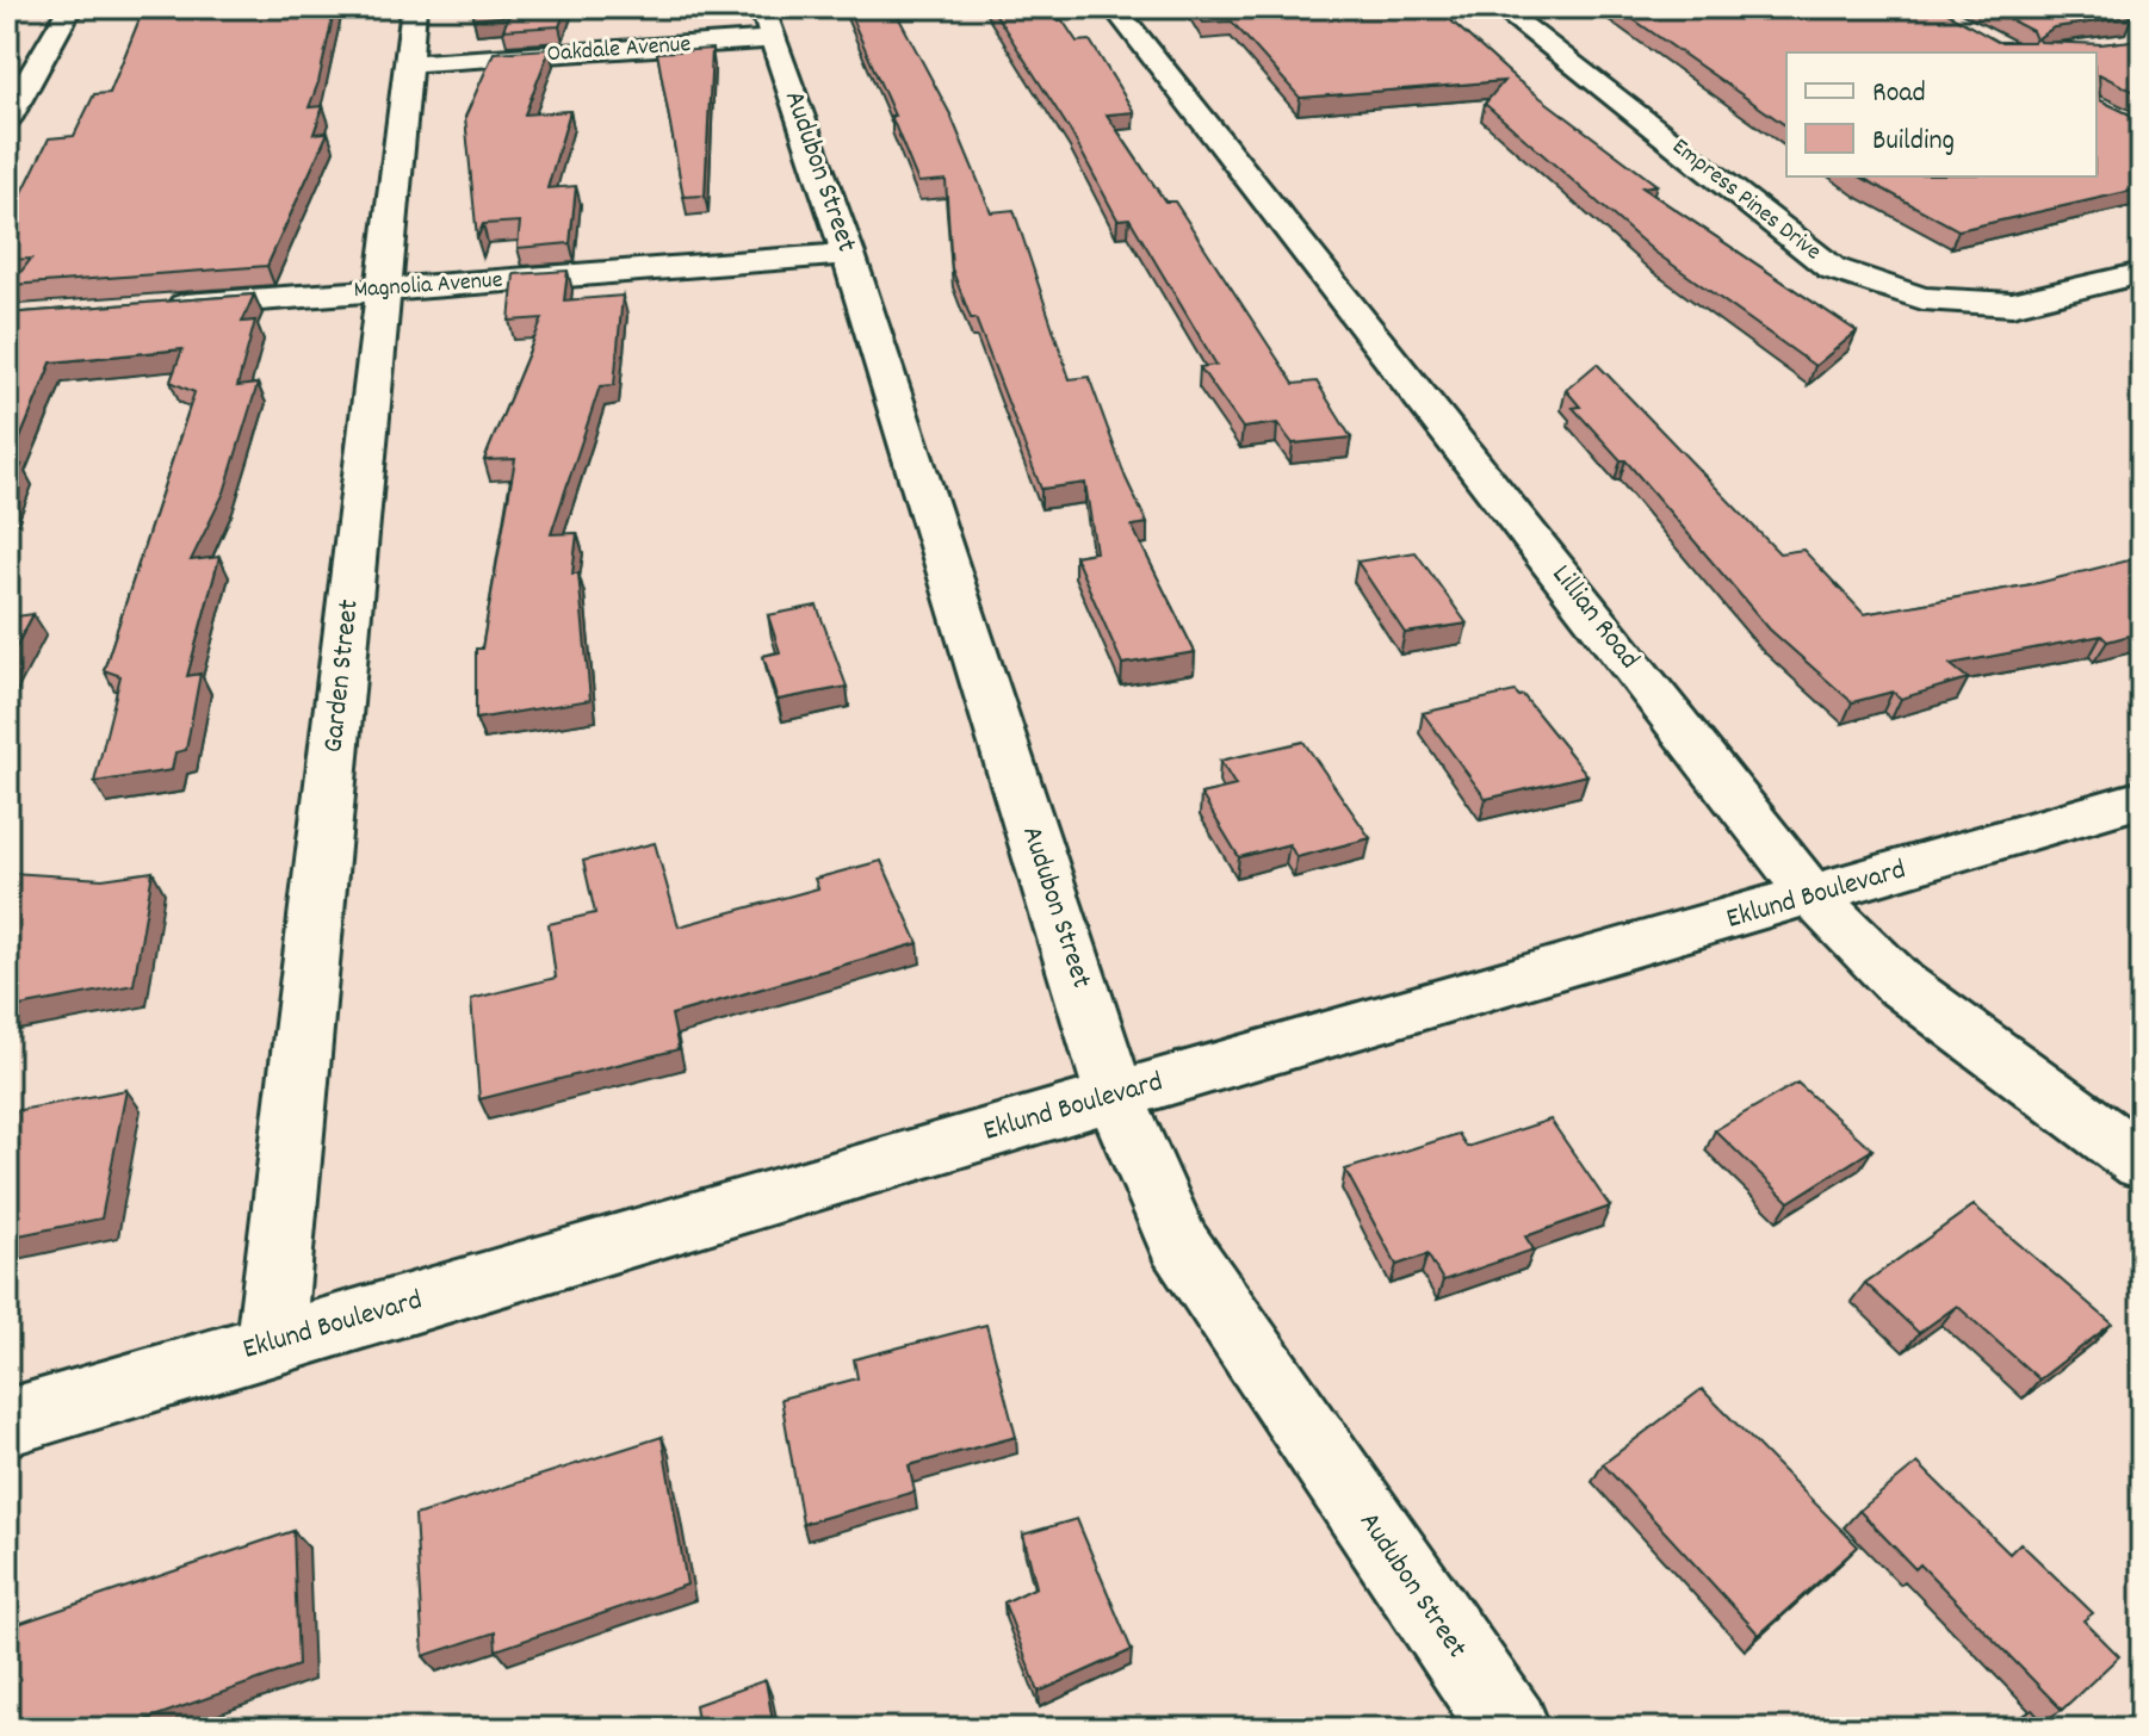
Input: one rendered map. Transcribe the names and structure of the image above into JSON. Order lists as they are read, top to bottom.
{
  "streets": {
    "street": [
      "Oakdale Avenue",
      "Audubon Street",
      "Empress Pines Drive",
      "Magnolia Avenue",
      "Lillian Road",
      "Garden Street",
      "Eklund Boulevard"
    ]
  },
  "crossings": [
    ["Oakdale Avenue", "Audubon Street"],
    ["Oakdale Avenue", "Garden Street"],
    ["Audubon Street", "Magnolia Avenue"],
    ["Audubon Street", "Eklund Boulevard"],
    ["Magnolia Avenue", "Garden Street"],
    ["Lillian Road", "Eklund Boulevard"],
    ["Garden Street", "Eklund Boulevard"]
  ],
  "legend": ["Road", "Building"]
}
